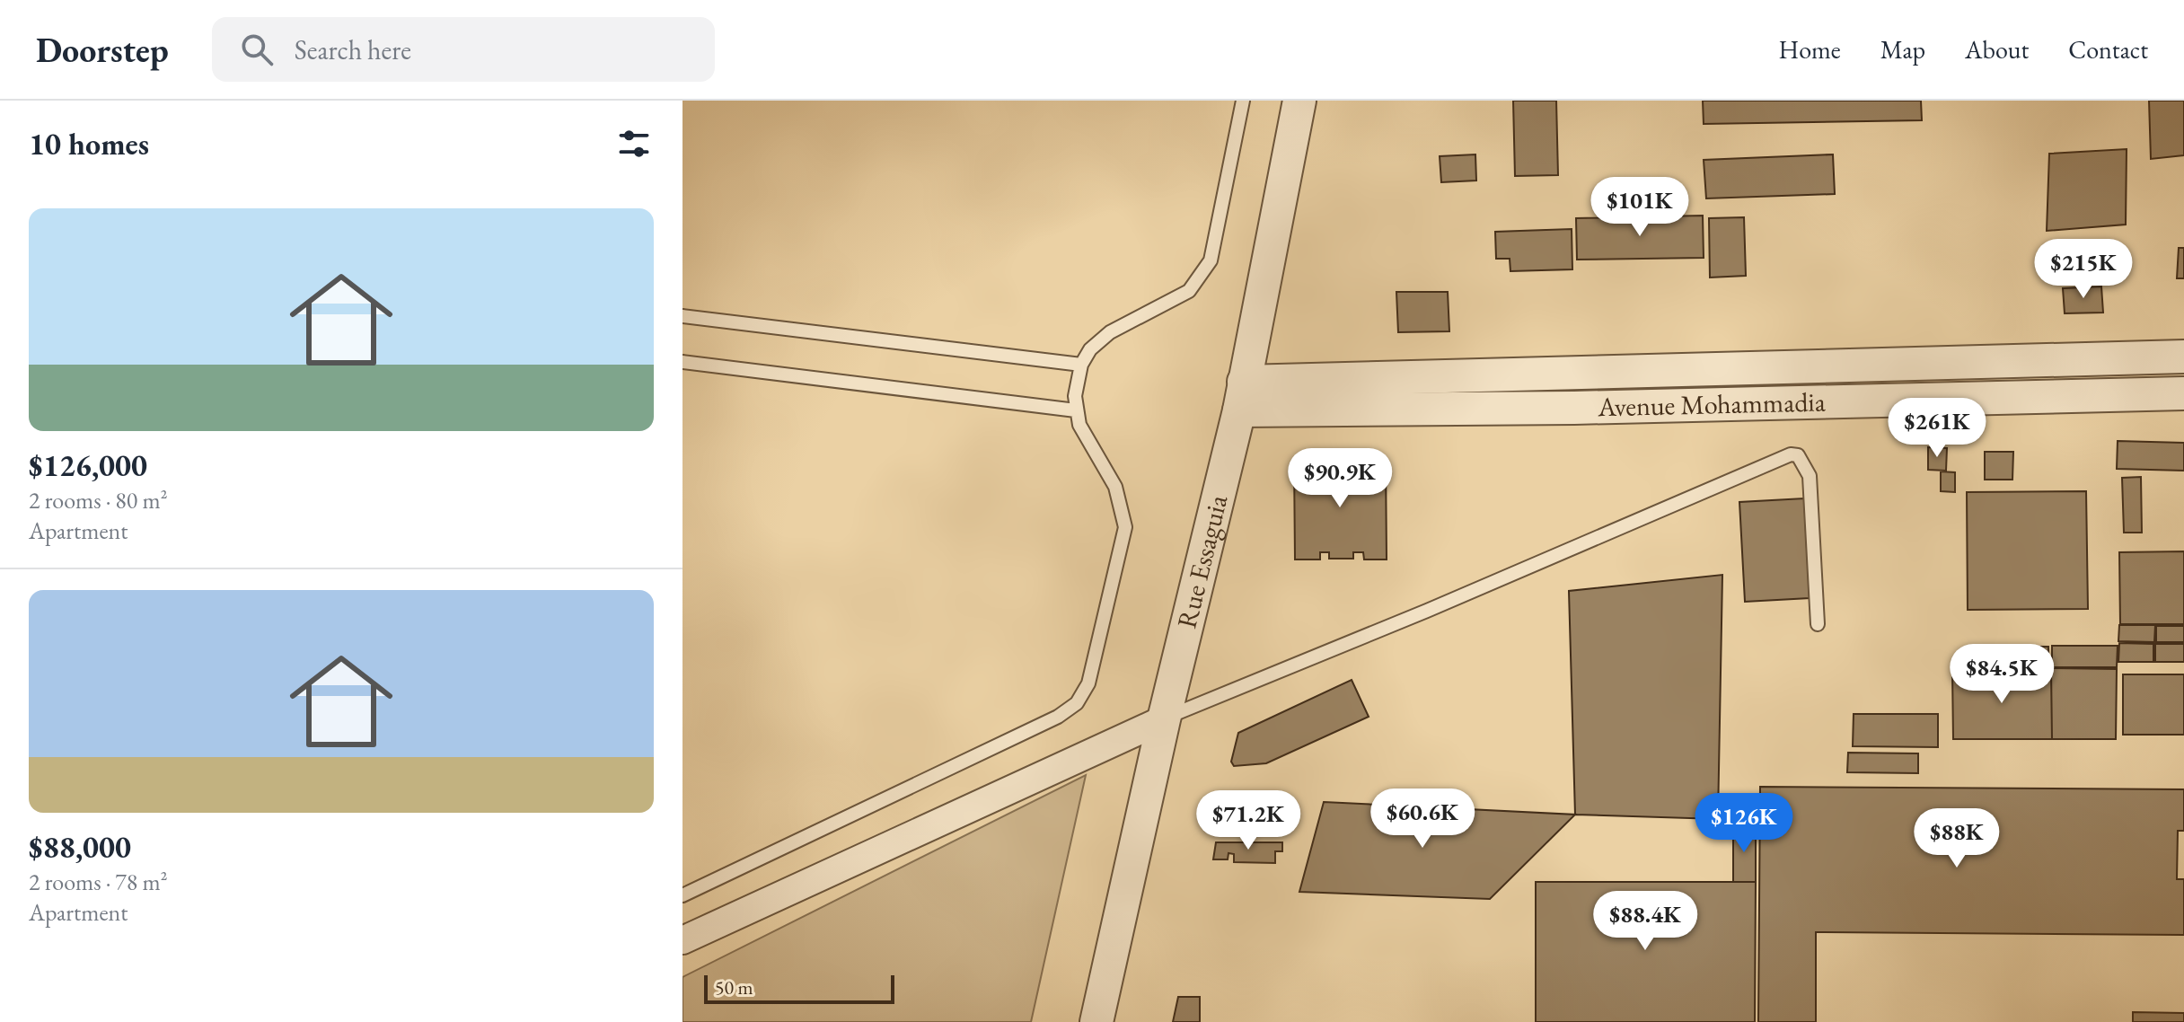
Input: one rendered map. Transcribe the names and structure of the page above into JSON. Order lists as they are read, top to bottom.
{
  "streets": {
    "street": ["Avenue Mohammadia", "Rue Essaguia"]
  },
  "crossings": [
    ["Avenue Mohammadia", "Rue Essaguia"]
  ],
  "scale_bar": "50 m",
  "page": {
    "header": "Doorstep",
    "search": "Search here",
    "nav": [
      "Home",
      "Map",
      "About",
      "Contact"
    ],
    "heading": "10 homes",
    "price": [
      "$101K",
      "$215K",
      "$261K",
      "$90.9K",
      "$84.5K",
      "$60.6K",
      "$71.2K",
      "$126K",
      "$88K",
      "$88.4K"
    ],
    "list": [
      {
        "name": "$126,000",
        "note": "2 rooms · 80 m² · Apartment"
      },
      {
        "name": "$88,000",
        "note": "2 rooms · 78 m² · Apartment"
      }
    ],
    "scale": "50 m"
  }
}
